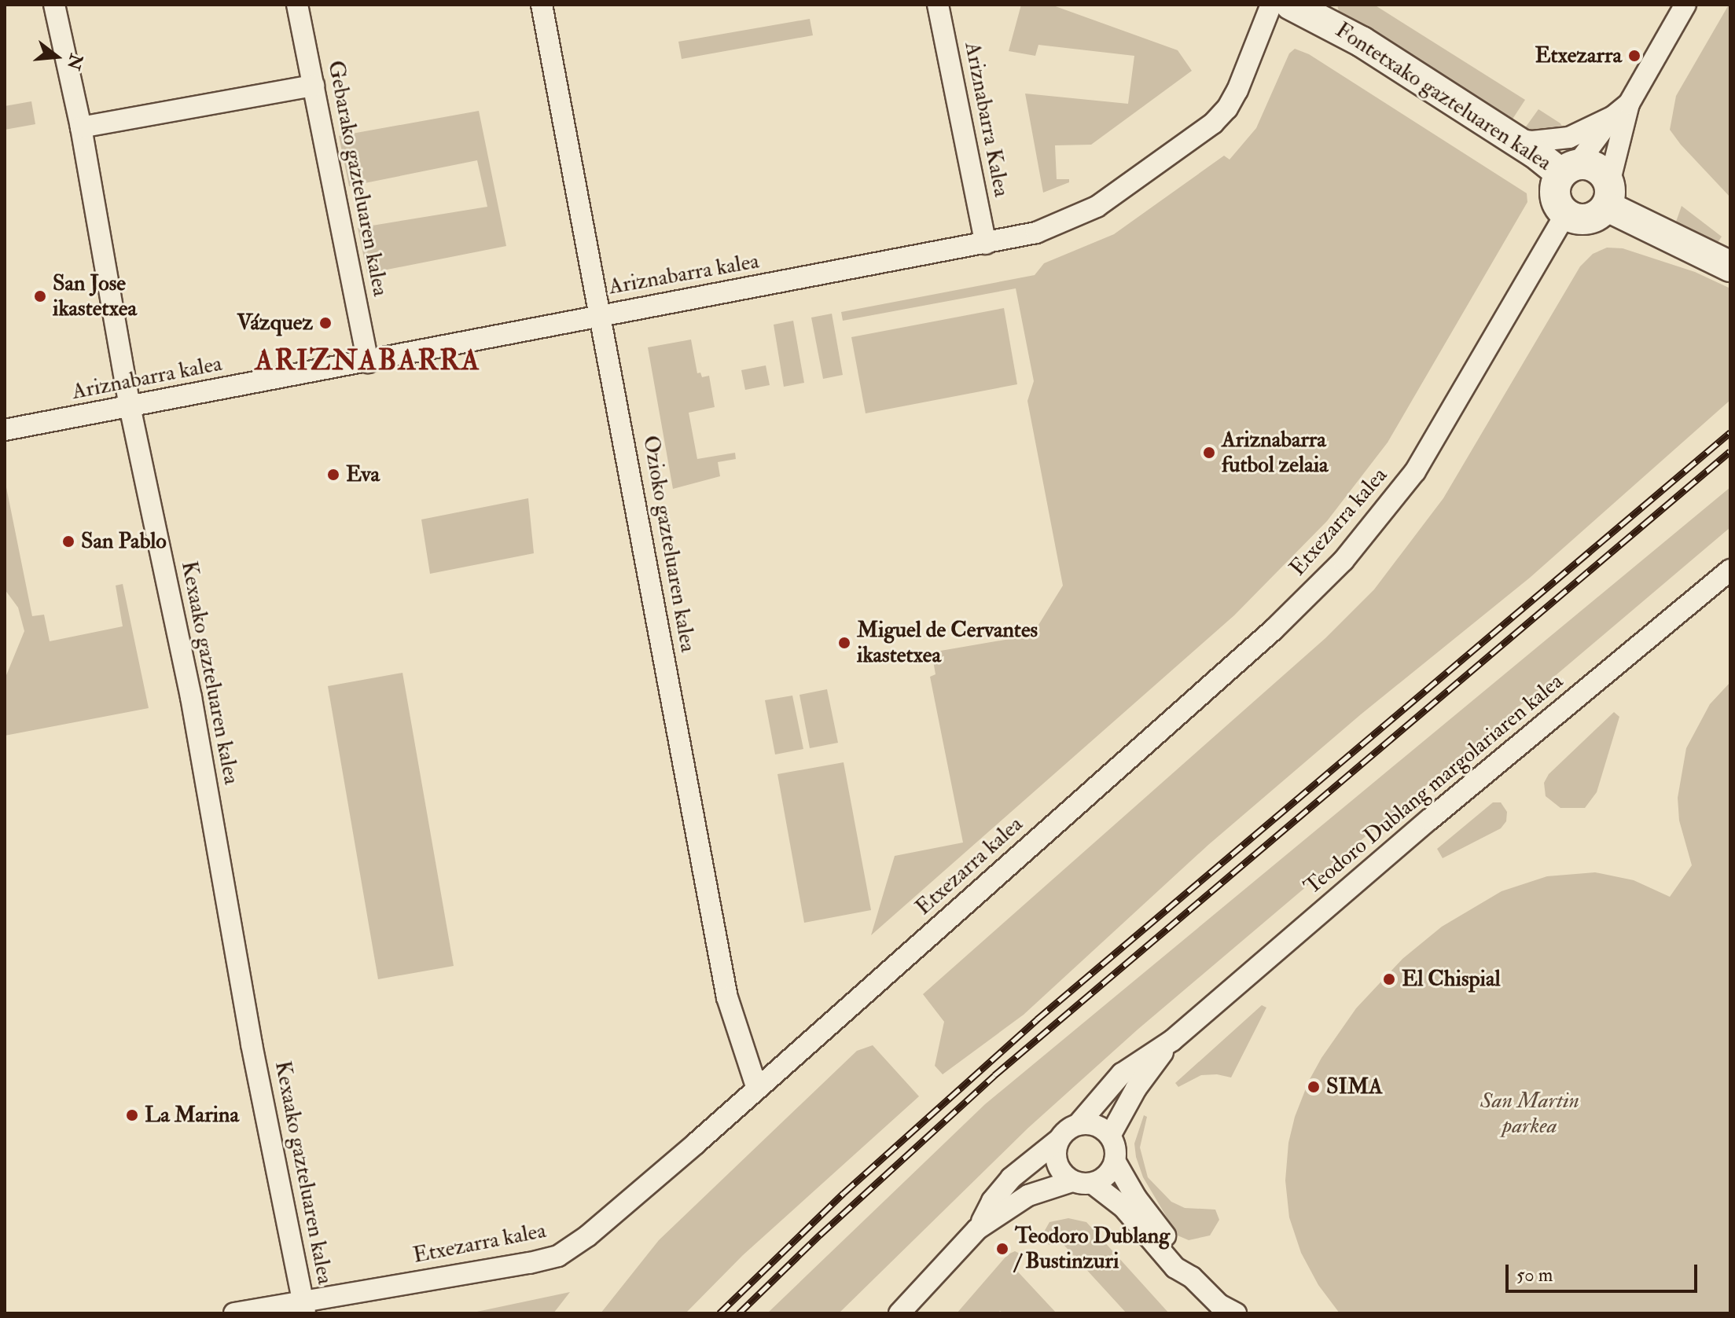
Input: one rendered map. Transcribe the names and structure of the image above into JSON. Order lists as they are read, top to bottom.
{
  "streets": {
    "main road": ["Fontetxako gazteluaren kalea"],
    "street": [
      "Ariznabarra Kalea",
      "Gebarako gazteluaren kalea",
      "Ariznabarra kalea",
      "Etxezarra kalea",
      "Ozioko gazteluaren kalea",
      "Kexaako gazteluaren kalea",
      "Teodoro Dublang margolariaren kalea"
    ]
  },
  "crossings": [
    ["Fontetxako gazteluaren kalea", "Etxezarra kalea"],
    ["Ariznabarra Kalea", "Ariznabarra kalea"],
    ["Gebarako gazteluaren kalea", "Ariznabarra kalea"],
    ["Ariznabarra kalea", "Ozioko gazteluaren kalea"],
    ["Ariznabarra kalea", "Kexaako gazteluaren kalea"],
    ["Etxezarra kalea", "Ozioko gazteluaren kalea"],
    ["Etxezarra kalea", "Kexaako gazteluaren kalea"]
  ],
  "districts": ["ARIZNABARRA"],
  "parks": ["San Martin parkea"],
  "places": [
    "Etxezarra",
    "San Jose ikastetxea",
    "Vázquez",
    "Ariznabarra futbol zelaia",
    "Eva",
    "San Pablo",
    "Miguel de Cervantes ikastetxea",
    "El Chispial",
    "SIMA",
    "La Marina",
    "Teodoro Dublang / Bustinzuri"
  ],
  "scale_bar": "50 m",
  "north": "right"
}
